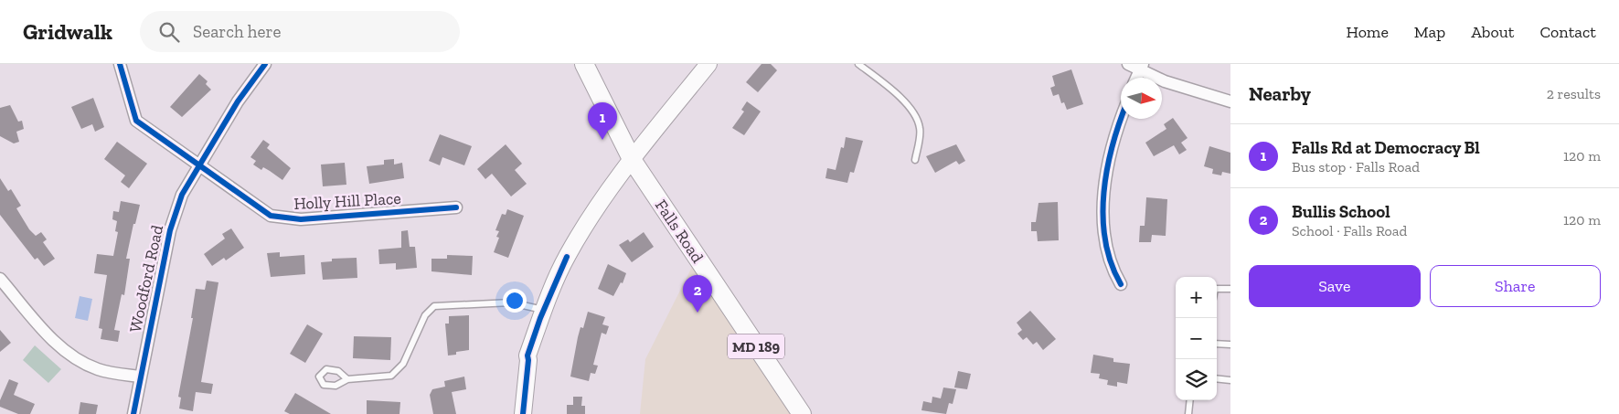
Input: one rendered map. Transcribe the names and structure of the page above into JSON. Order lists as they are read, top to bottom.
{
  "streets": {
    "main road": ["Falls Road", "MD 189"],
    "street": ["Holly Hill Place", "Woodford Road"]
  },
  "crossings": [
    ["Holly Hill Place", "Woodford Road"]
  ],
  "north": "right",
  "page": {
    "header": "Gridwalk",
    "search": "Search here",
    "nav": [
      "Home",
      "Map",
      "About",
      "Contact"
    ],
    "heading": ["Nearby", "2 results"],
    "pins": ["1", "2"],
    "list": [
      {
        "mark": "1",
        "name": "Falls Rd at Democracy Bl",
        "note": "Bus stop · Falls Road",
        "value": "120 m"
      },
      {
        "mark": "2",
        "name": "Bullis School",
        "note": "School · Falls Road",
        "value": "120 m"
      }
    ],
    "buttons": ["Save", "Share"],
    "map_buttons": ["+", "−"]
  }
}
